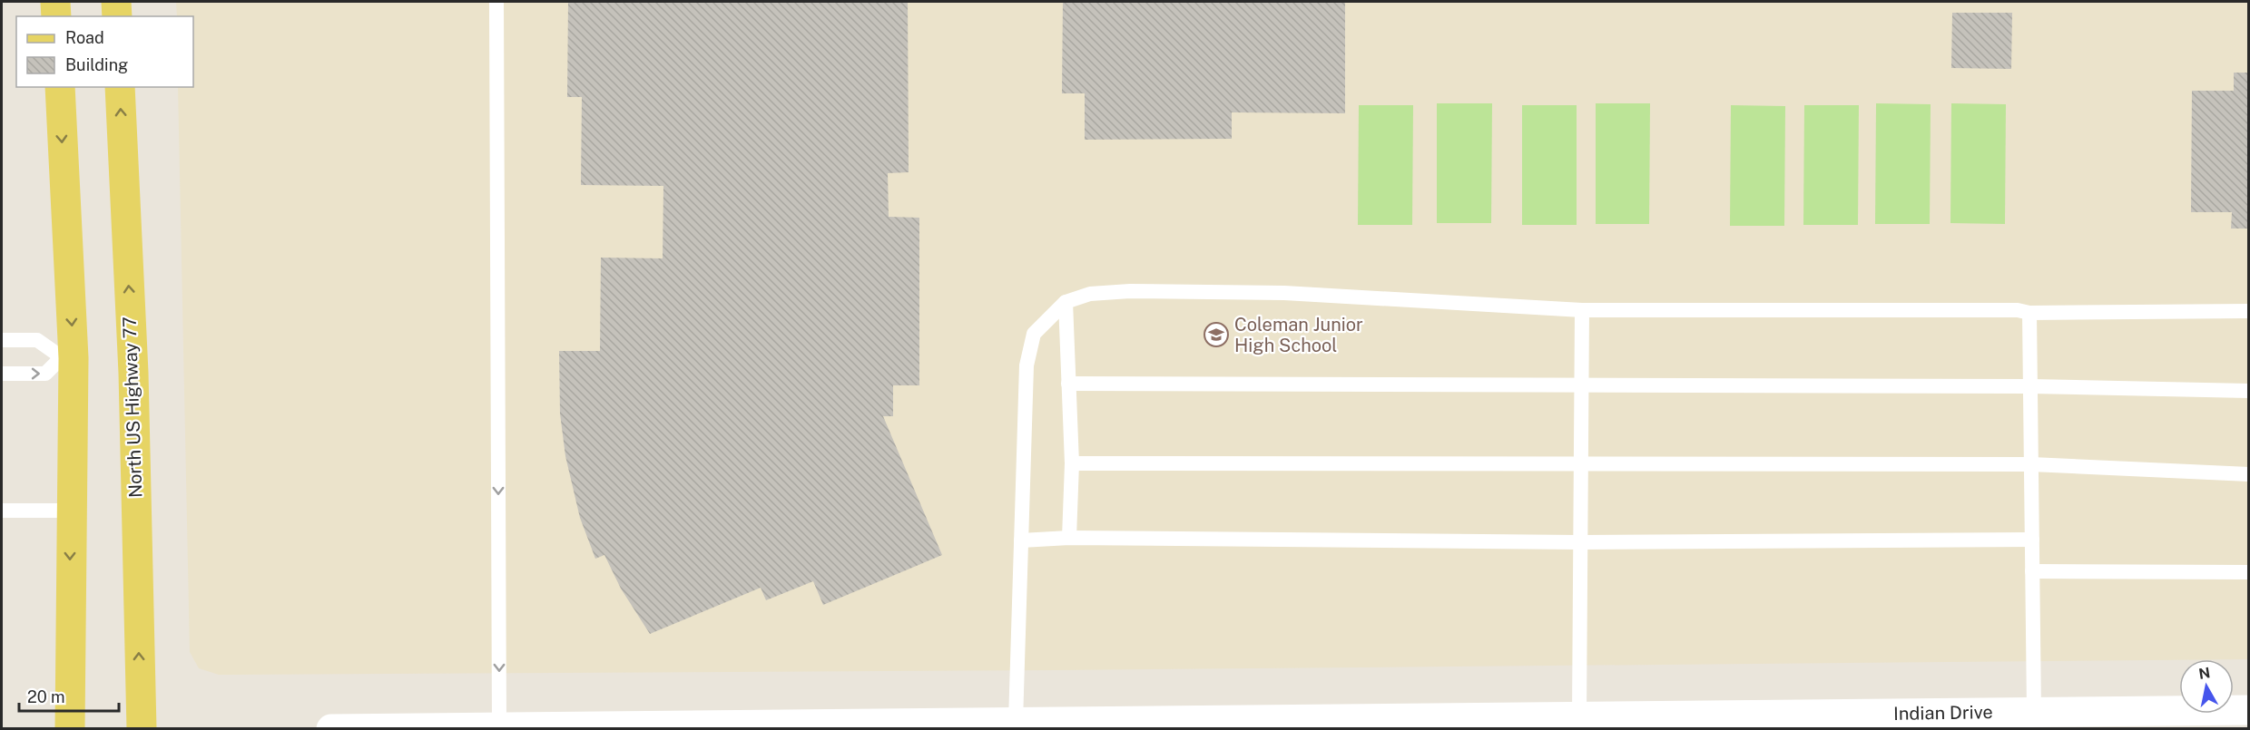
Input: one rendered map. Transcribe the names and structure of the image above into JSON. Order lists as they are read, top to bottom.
{
  "streets": {
    "main road": ["North US Highway 77"],
    "street": ["Indian Drive"]
  },
  "places": {
    "school or university": ["Coleman Junior High School"]
  },
  "legend": ["Road", "Building"],
  "scale_bar": "20 m",
  "north": "top"
}
